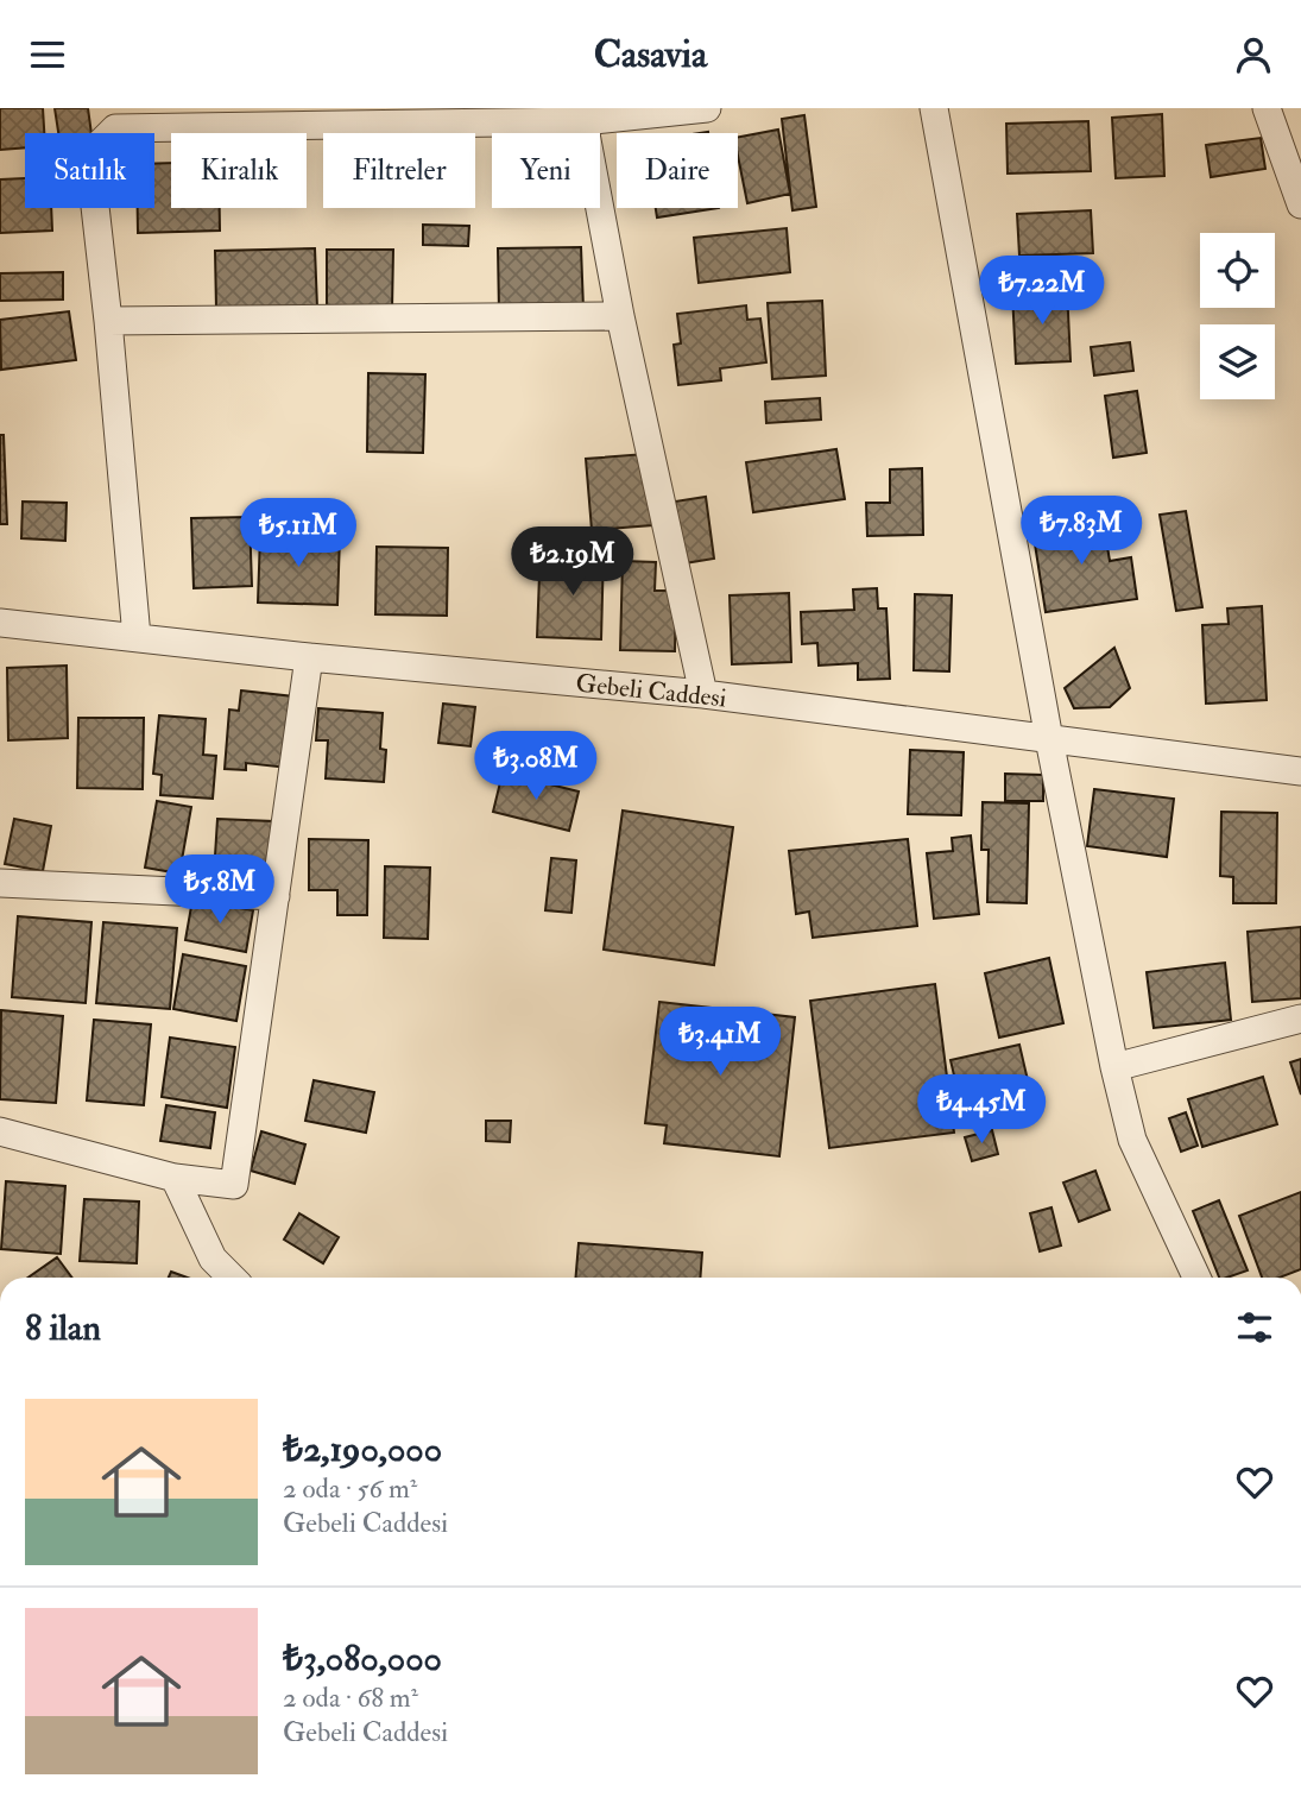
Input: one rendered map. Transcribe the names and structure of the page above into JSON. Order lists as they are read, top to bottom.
{
  "streets": {
    "street": ["Gebeli Caddesi"]
  },
  "page": {
    "header": "Casavia",
    "chip": [
      "Satılık",
      "Kiralık",
      "Filtreler",
      "Yeni",
      "Daire"
    ],
    "price": [
      "₺7.22M",
      "₺7.83M",
      "₺5.11M",
      "₺2.19M",
      "₺3.08M",
      "₺5.8M",
      "₺3.41M",
      "₺4.45M"
    ],
    "heading": "8 ilan",
    "list": [
      {
        "name": "₺2,190,000",
        "note": "2 oda · 56 m² · Gebeli Caddesi"
      },
      {
        "name": "₺3,080,000",
        "note": "2 oda · 68 m² · Gebeli Caddesi"
      }
    ]
  }
}
